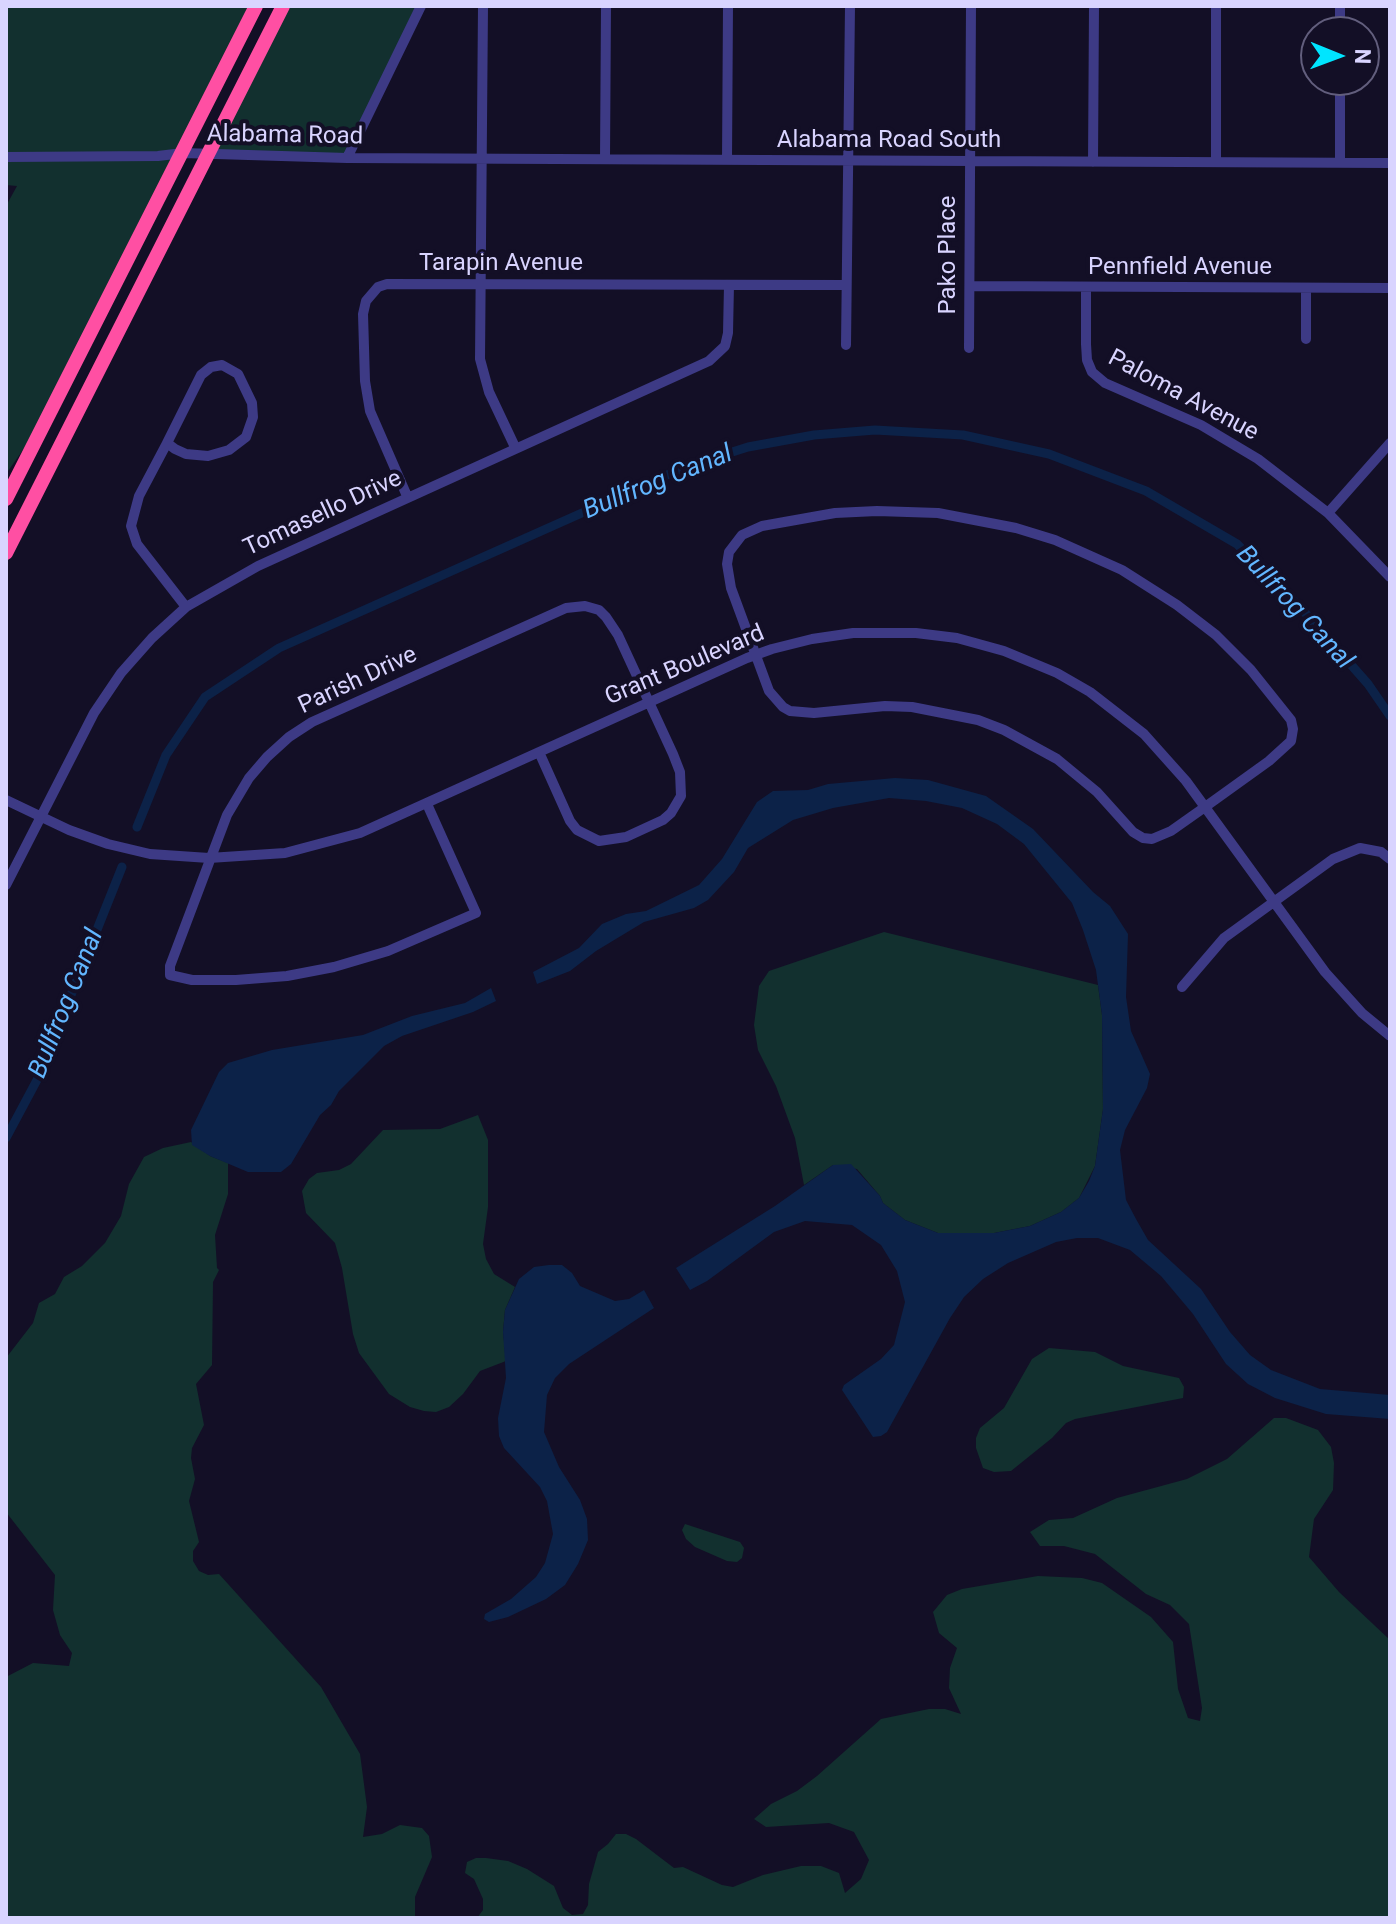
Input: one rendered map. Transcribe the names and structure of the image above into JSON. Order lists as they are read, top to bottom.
{
  "streets": {
    "street": [
      "Alabama Road",
      "Alabama Road South",
      "Pako Place",
      "Tarapin Avenue",
      "Pennfield Avenue",
      "Paloma Avenue",
      "Tomasello Drive",
      "Grant Boulevard",
      "Parish Drive"
    ]
  },
  "crossings": [
    ["Alabama Road", "Alabama Road South"],
    ["Alabama Road South", "Pako Place"],
    ["Pako Place", "Pennfield Avenue"],
    ["Tarapin Avenue", "Tomasello Drive"],
    ["Pennfield Avenue", "Paloma Avenue"],
    ["Tomasello Drive", "Grant Boulevard"],
    ["Grant Boulevard", "Parish Drive"]
  ],
  "water": ["Bullfrog Canal"],
  "north": "right"
}
